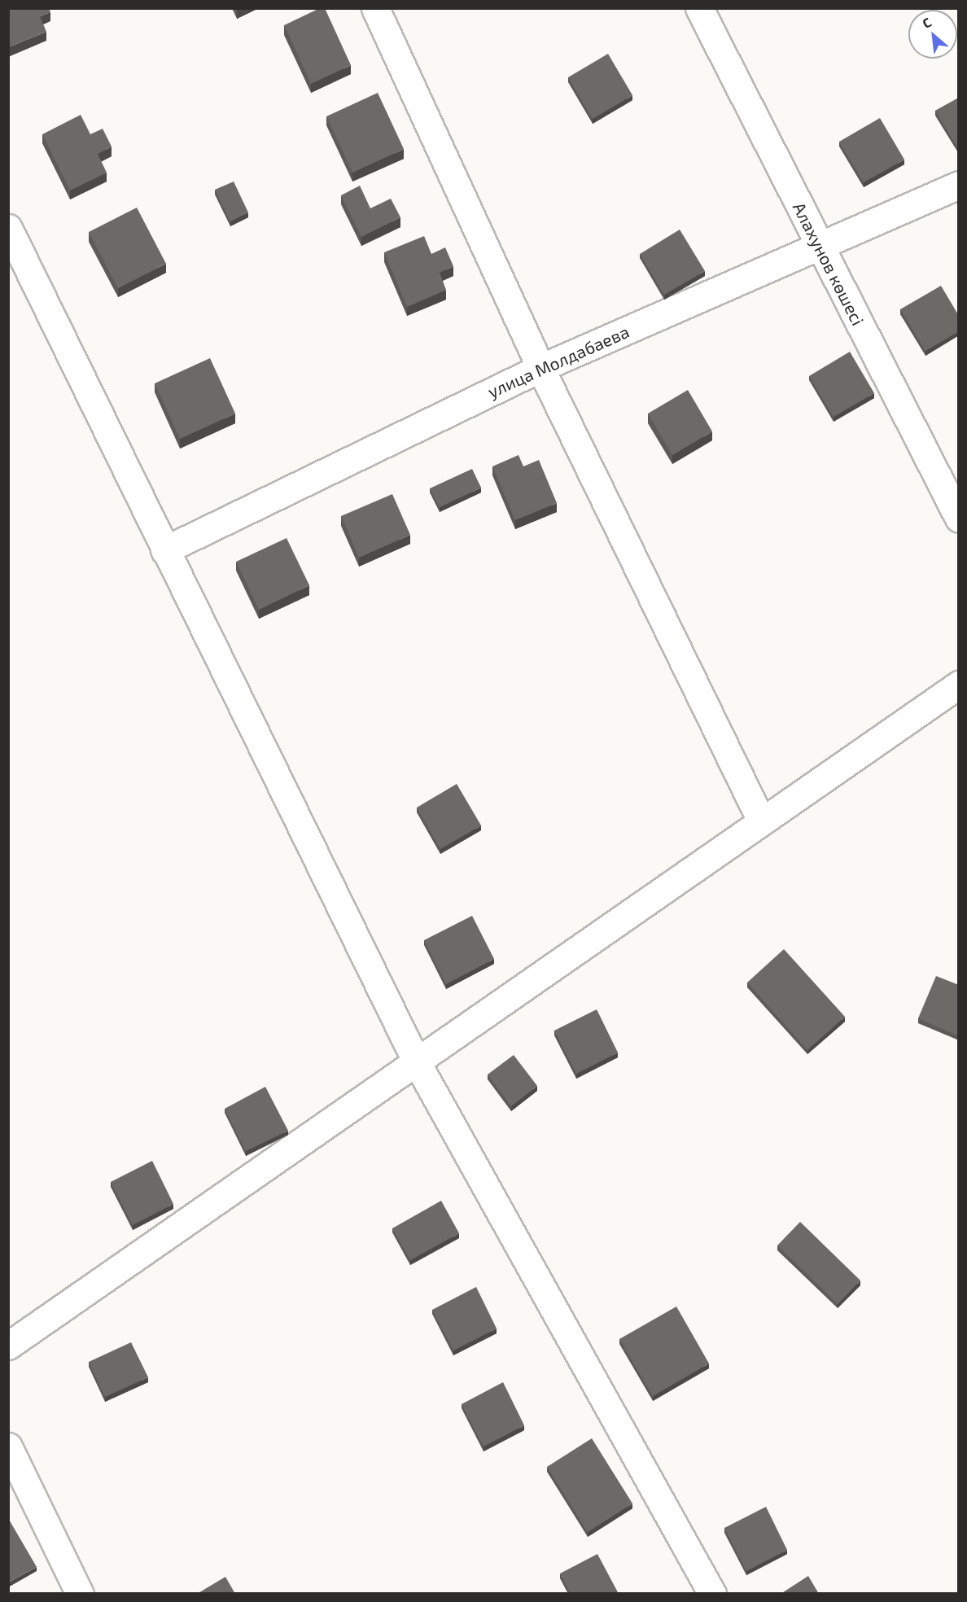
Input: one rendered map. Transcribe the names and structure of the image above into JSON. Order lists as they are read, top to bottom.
{
  "streets": {
    "street": ["Алахунов көшесі", "улица Молдабаева"]
  },
  "crossings": [
    ["Алахунов көшесі", "улица Молдабаева"]
  ],
  "north": "top left"
}
